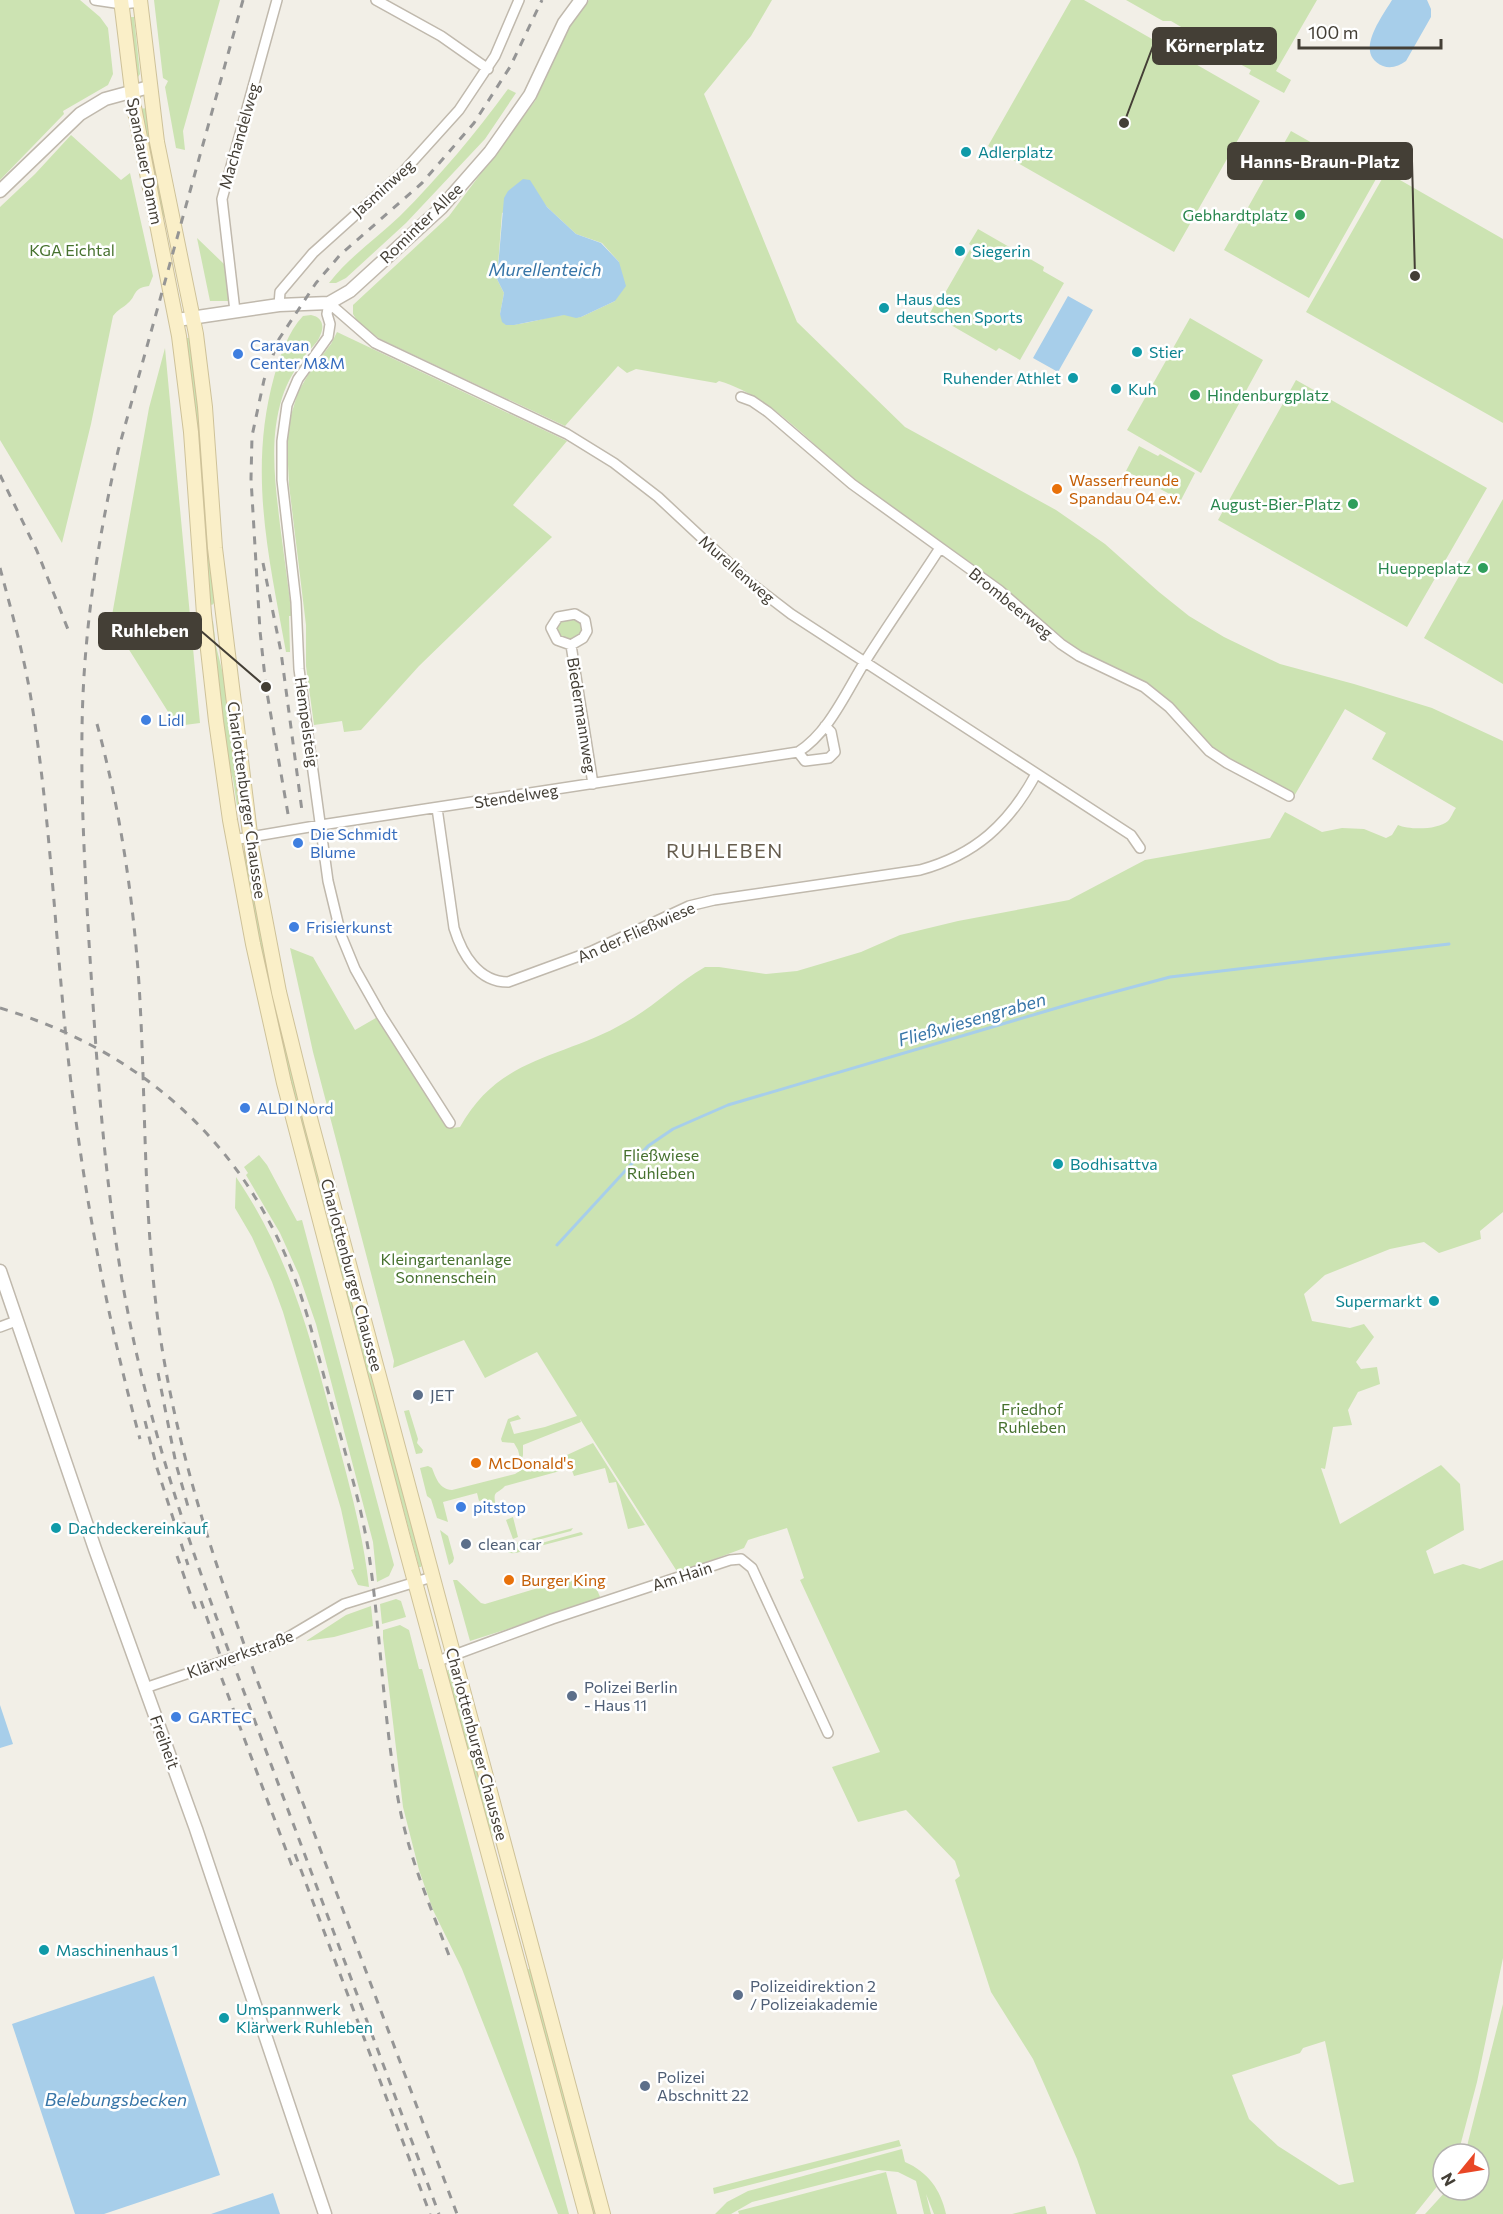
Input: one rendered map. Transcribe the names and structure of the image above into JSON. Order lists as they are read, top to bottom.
{
  "streets": {
    "main road": ["Spandauer Damm", "Charlottenburger Chaussee"],
    "street": [
      "Machandelweg",
      "Jasminweg",
      "Rominter Allee",
      "Murellenweg",
      "Brombeerweg",
      "Biedermannweg",
      "Hempelsteig",
      "Stendelweg",
      "An der Fließwiese",
      "Am Hain",
      "Klärwerkstraße",
      "Freiheit"
    ]
  },
  "crossings": [
    ["Machandelweg", "Rominter Allee"],
    ["Spandauer Damm", "Rominter Allee"],
    ["Spandauer Damm", "Charlottenburger Chaussee"],
    ["Jasminweg", "Rominter Allee"],
    ["Rominter Allee", "Murellenweg"],
    ["Rominter Allee", "Hempelsteig"],
    ["Rominter Allee", "Charlottenburger Chaussee"],
    ["Murellenweg", "Hempelsteig"],
    ["Murellenweg", "An der Fließwiese"],
    ["Biedermannweg", "Stendelweg"],
    ["Hempelsteig", "Stendelweg"],
    ["Stendelweg", "Charlottenburger Chaussee"],
    ["Stendelweg", "An der Fließwiese"],
    ["Charlottenburger Chaussee", "Am Hain"],
    ["Charlottenburger Chaussee", "Klärwerkstraße"],
    ["Klärwerkstraße", "Freiheit"]
  ],
  "districts": ["RUHLEBEN"],
  "water": ["Murellenteich", "Fließwiesengraben", "Belebungsbecken"],
  "parks": [
    "KGA Eichtal",
    "Fließwiese Ruhleben",
    "Kleingartenanlage Sonnenschein",
    "Friedhof Ruhleben"
  ],
  "places": [
    "Körnerplatz",
    "Adlerplatz",
    "Gebhardtplatz",
    "Siegerin",
    "Hanns-Braun-Platz",
    "Haus des deutschen Sports",
    "Stier",
    "Caravan Center M&M",
    "Ruhender Athlet",
    "Kuh",
    "Hindenburgplatz",
    "Wasserfreunde Spandau 04 e.v.",
    "August-Bier-Platz",
    "Hueppeplatz",
    "Ruhleben",
    "Lidl",
    "Die Schmidt Blume",
    "Frisierkunst",
    "ALDI Nord",
    "Bodhisattva",
    "Supermarkt",
    "JET",
    "McDonald's",
    "pitstop",
    "Dachdeckereinkauf",
    "clean car",
    "Burger King",
    "Polizei Berlin - Haus 11",
    "GARTEC",
    "Maschinenhaus 1",
    "Polizeidirektion 2 / Polizeiakademie",
    "Umspannwerk Klärwerk Ruhleben",
    "Polizei Abschnitt 22"
  ],
  "scale_bar": "100 m",
  "north": "bottom left"
}
